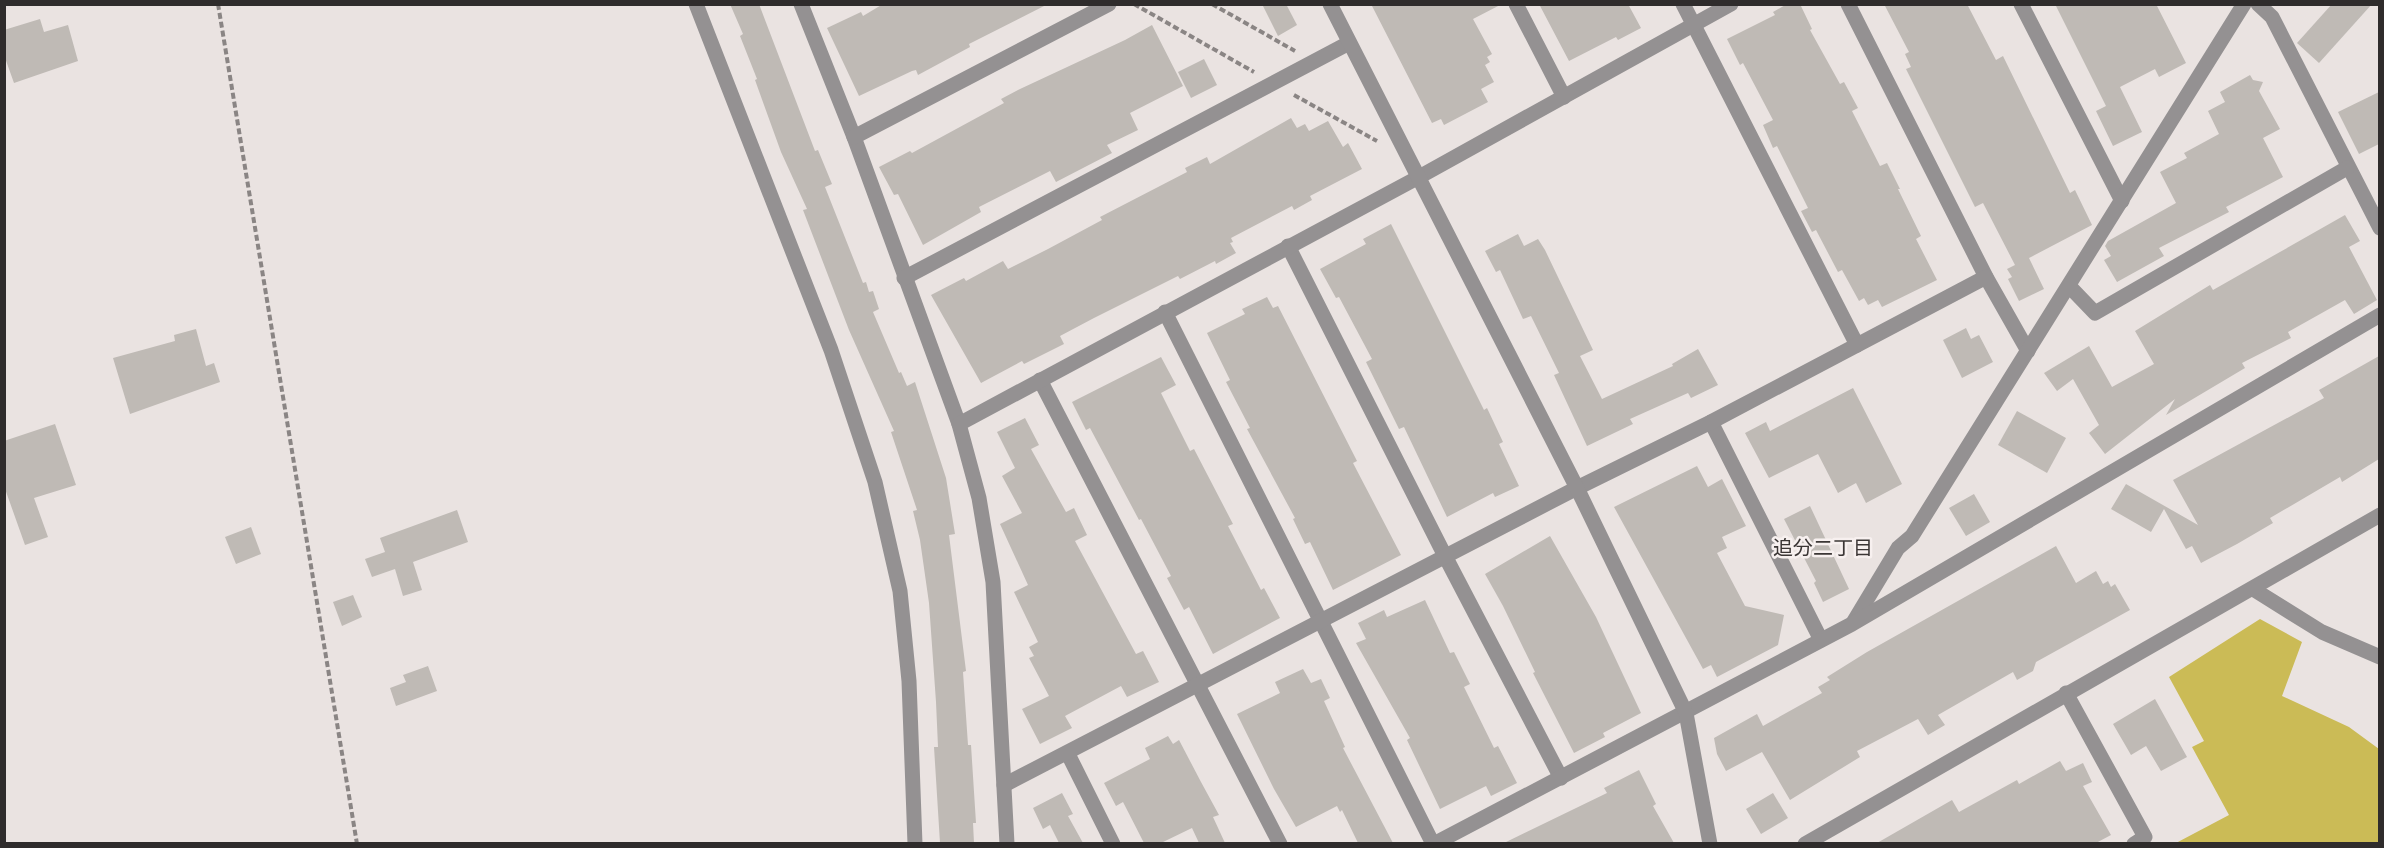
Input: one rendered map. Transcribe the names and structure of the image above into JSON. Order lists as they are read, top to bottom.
{
  "districts": ["追分二丁目"]
}
